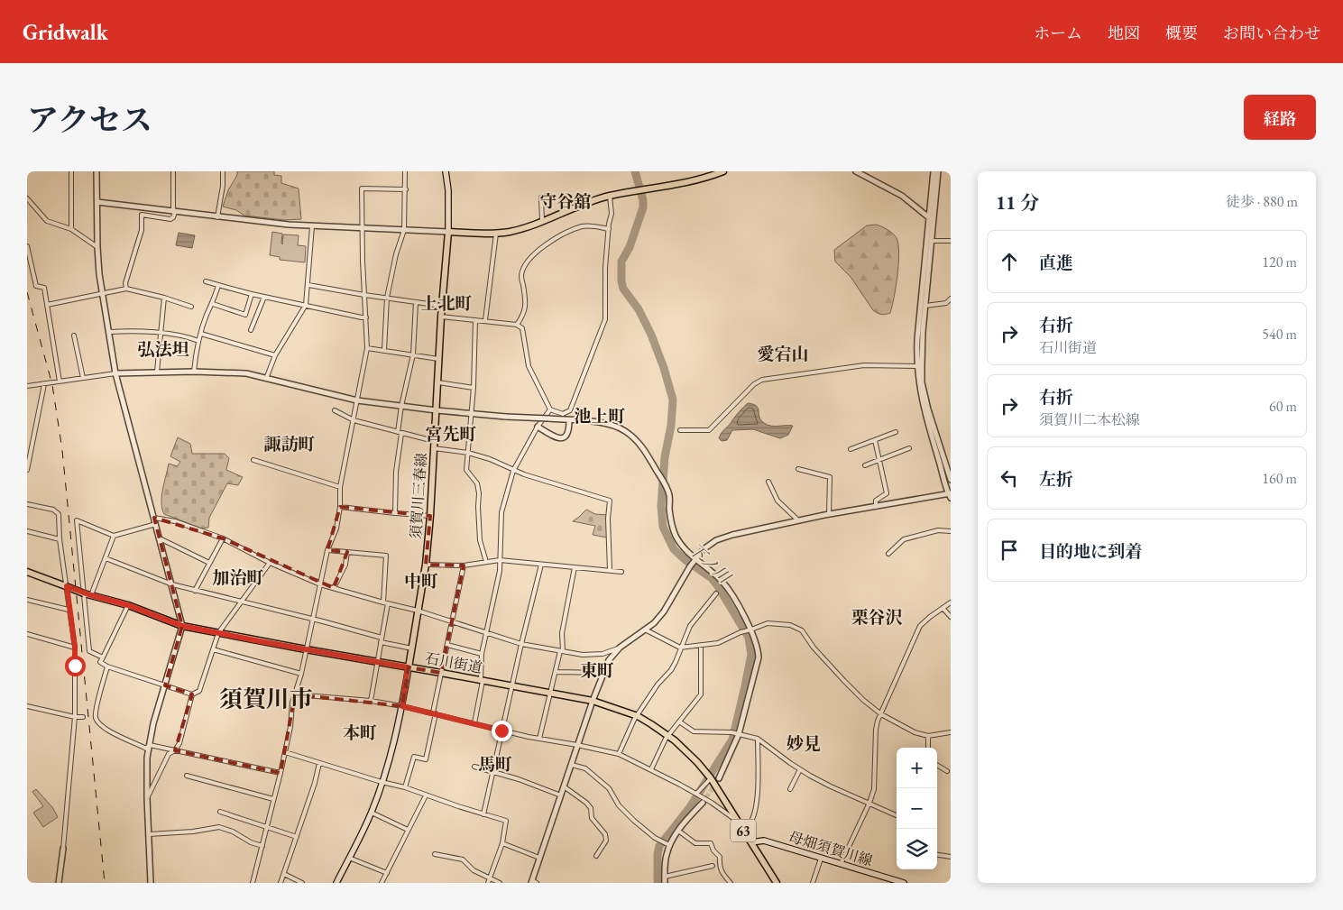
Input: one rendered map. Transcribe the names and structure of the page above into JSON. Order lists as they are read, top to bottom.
{
  "streets": {
    "main road": [
      "須賀川三春線",
      "石川街道",
      "63",
      "母畑須賀川線"
    ]
  },
  "crossings": [
    ["須賀川三春線", "石川街道"],
    ["石川街道", "母畑須賀川線"]
  ],
  "districts": [
    "守谷舘",
    "上北町",
    "弘法坦",
    "愛宕山",
    "池上町",
    "宮先町",
    "諏訪町",
    "加治町",
    "中町",
    "栗谷沢",
    "東町",
    "須賀川市",
    "本町",
    "妙見",
    "馬町"
  ],
  "water": ["下ノ川"],
  "page": {
    "header": "Gridwalk",
    "nav": [
      "ホーム",
      "地図",
      "概要",
      "お問い合わせ"
    ],
    "title": "アクセス",
    "buttons": "経路",
    "heading": ["11 分", "徒歩 · 880 m"],
    "list": [
      ["直進", "120 m"],
      ["右折", "石川街道", "540 m"],
      ["右折", "須賀川二本松線", "60 m"],
      ["左折", "160 m"],
      "目的地に到着"
    ],
    "map_buttons": ["+", "−"]
  }
}
